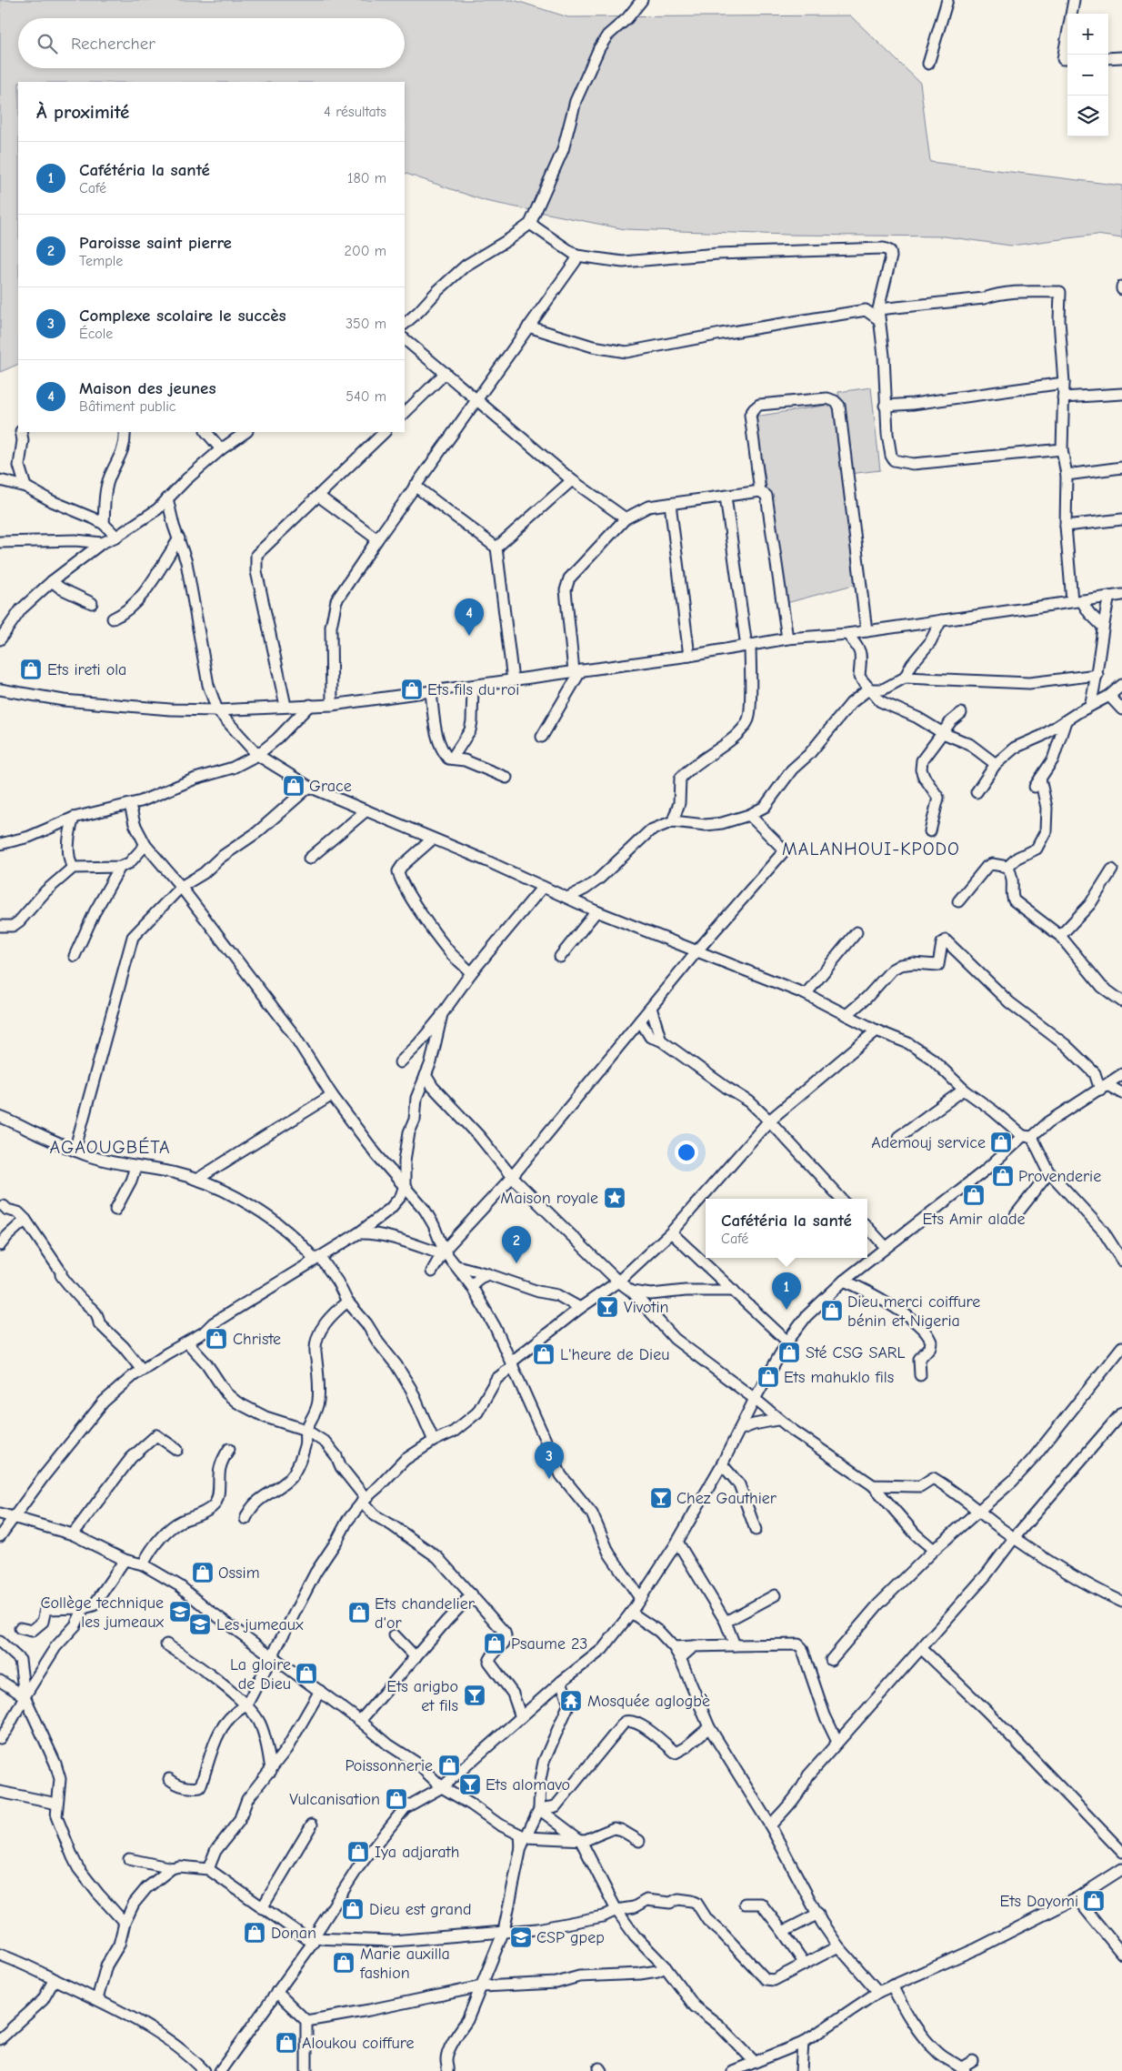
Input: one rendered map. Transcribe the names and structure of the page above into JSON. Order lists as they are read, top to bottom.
{
  "districts": ["MALANHOUI-KPODO", "AGAOUGBÉTA"],
  "places": {
    "shop": [
      "Ets ireti ola",
      "Ets fils du roi",
      "Grace",
      "Ademouj service",
      "Provenderie",
      "Ets Amir alade",
      "Dieu merci coiffure bénin et Nigeria",
      "Christe",
      "Sté CSG SARL",
      "L'heure de Dieu",
      "Ets mahuklo fils",
      "Ossim",
      "Ets chandelier d'or",
      "Psaume 23",
      "La gloire de Dieu",
      "Poissonnerie",
      "Vulcanisation",
      "Iya adjarath",
      "Ets Dayomi",
      "Dieu est grand",
      "Donan",
      "Marie auxilla fashion",
      "Aloukou coiffure"
    ],
    "place": ["Maison royale"],
    "bar": [
      "Vivotin",
      "Chez Gauthier",
      "Ets arigbo et fils",
      "Ets alomavo"
    ],
    "school or university": ["Collège technique les jumeaux", "Les jumeaux", "CSP gpep"],
    "temple": ["Mosquée aglogbè"]
  },
  "page": {
    "map_buttons": ["+", "−"],
    "search": "Rechercher",
    "heading": ["À proximité", "4 résultats"],
    "list": [
      {
        "mark": "1",
        "name": "Cafétéria la santé",
        "note": "Café",
        "value": "180 m"
      },
      {
        "mark": "2",
        "name": "Paroisse saint pierre",
        "note": "Temple",
        "value": "200 m"
      },
      {
        "mark": "3",
        "name": "Complexe scolaire le succès",
        "note": "École",
        "value": "350 m"
      },
      {
        "mark": "4",
        "name": "Maison des jeunes",
        "note": "Bâtiment public",
        "value": "540 m"
      }
    ],
    "pins": [
      "4",
      "2",
      "1",
      "3"
    ],
    "popup": ["Cafétéria la santé", "Café"]
  }
}
